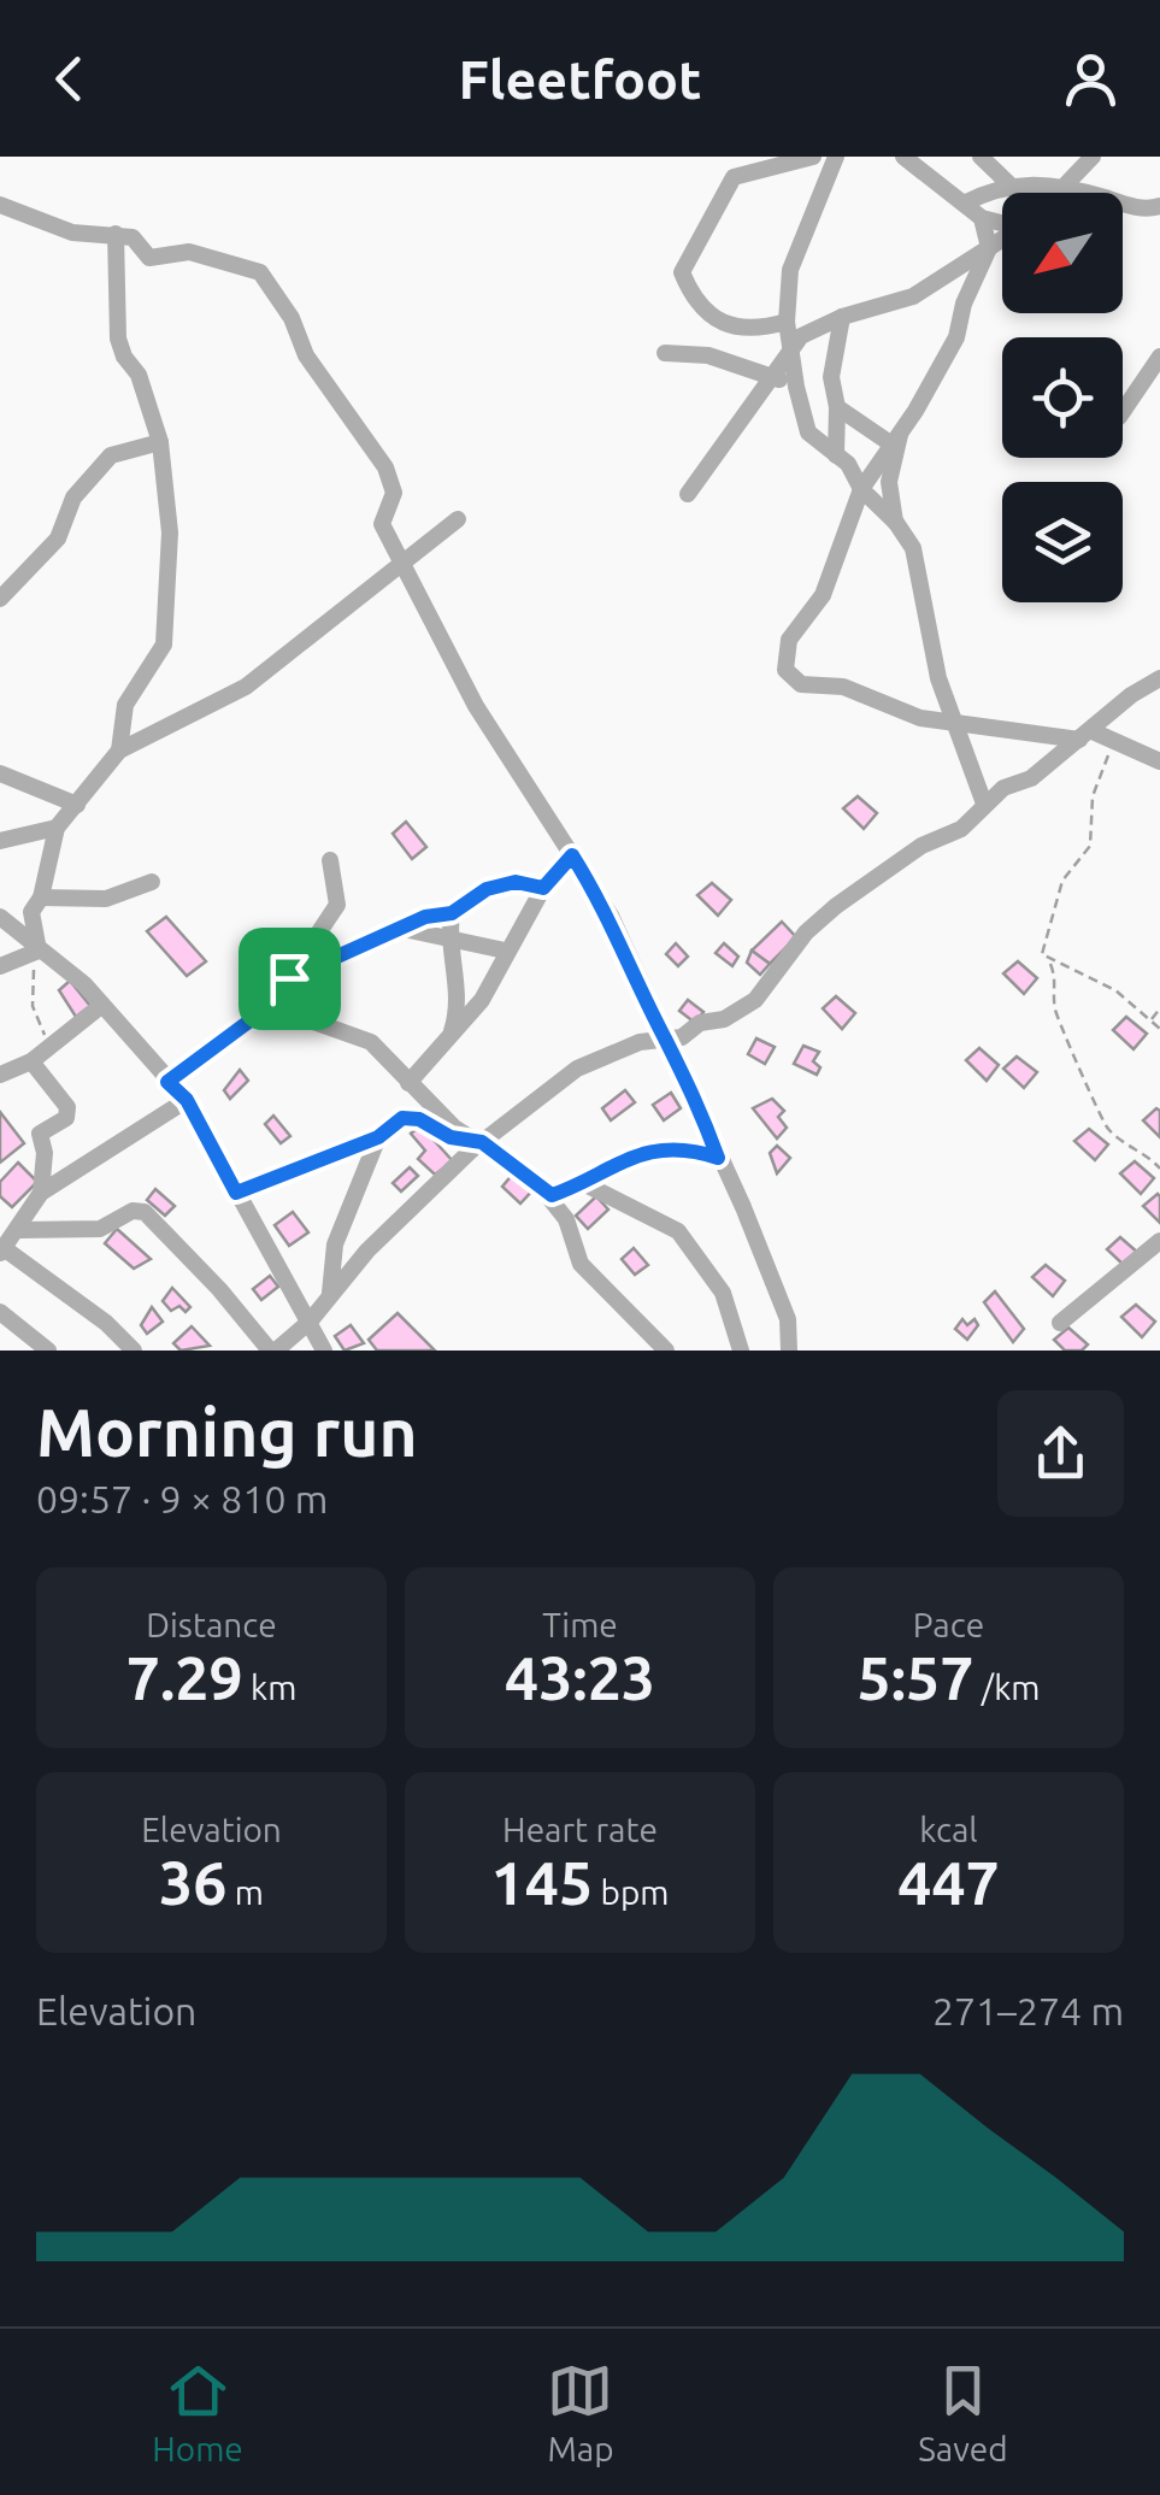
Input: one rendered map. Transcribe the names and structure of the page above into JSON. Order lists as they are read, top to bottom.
{
  "north": "bottom left",
  "page": {
    "header": "Fleetfoot",
    "heading": ["Morning run", "09:57 · 9 × 810 m"],
    "stats": [
      ["Distance", "7.29 km"],
      ["Time", "43:23"],
      ["Pace", "5:57 /km"],
      ["Elevation", "36 m"],
      ["Heart rate", "145 bpm"],
      ["kcal", "447"]
    ],
    "chart": ["Elevation", "271–274 m"],
    "tabs": ["Home", "Map", "Saved"]
  }
}
